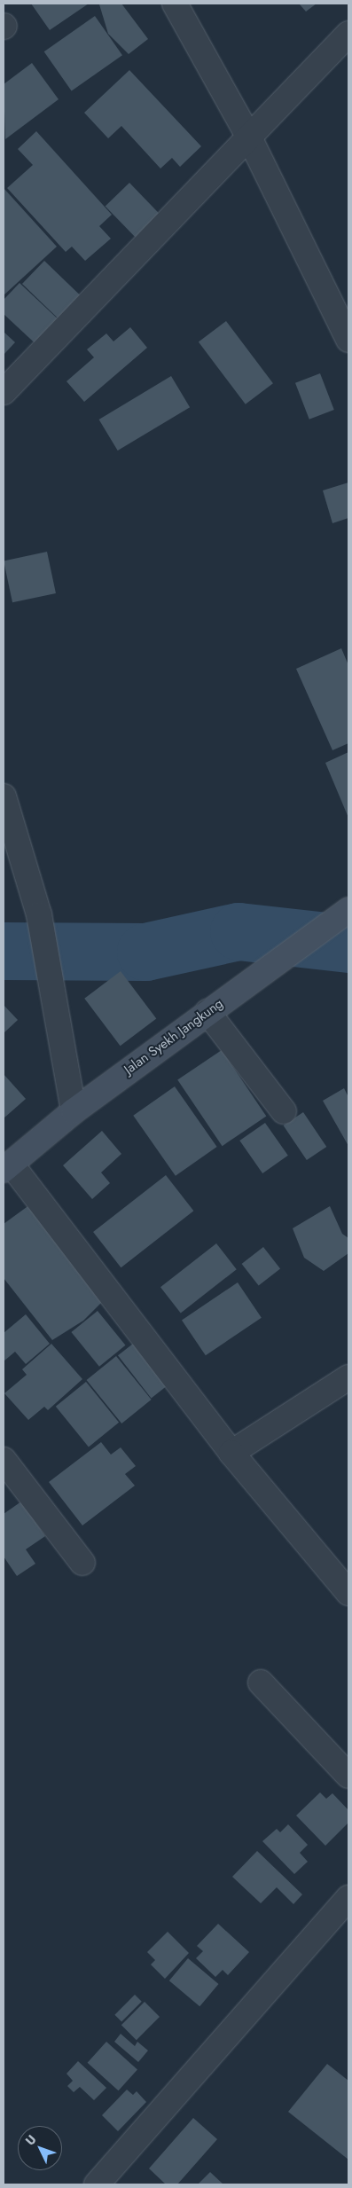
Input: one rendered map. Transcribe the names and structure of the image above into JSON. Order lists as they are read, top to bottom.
{
  "streets": {
    "main road": ["Jalan Syekh Jangkung"]
  },
  "north": "top left"
}
